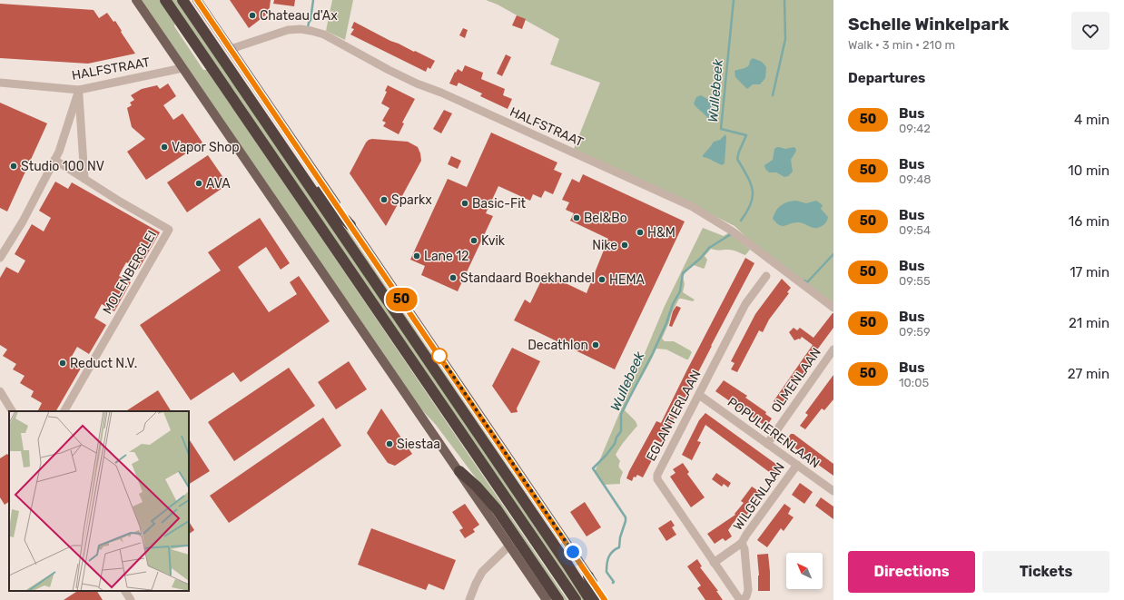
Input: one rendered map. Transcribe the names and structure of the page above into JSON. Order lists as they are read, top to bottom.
{
  "streets": {
    "street": [
      "HALFSTRAAT",
      "MOLENBERGLEI",
      "OLMENLAAN",
      "EGLANTIERLAAN",
      "POPULIERENLAAN",
      "WILGENLAAN"
    ]
  },
  "crossings": [
    ["OLMENLAAN", "POPULIERENLAAN"],
    ["EGLANTIERLAAN", "POPULIERENLAAN"],
    ["EGLANTIERLAAN", "WILGENLAAN"],
    ["POPULIERENLAAN", "WILGENLAAN"]
  ],
  "water": ["Wullebeek"],
  "places": [
    "Chateau d'Ax",
    "Vapor Shop",
    "Studio 100 NV",
    "AVA",
    "Sparkx",
    "Basic-Fit",
    "Bel&Bo",
    "H&M",
    "Kvik",
    "Nike",
    "Lane 12",
    "Standaard Boekhandel",
    "HEMA",
    "Decathlon",
    "Reduct N.V.",
    "Siestaa"
  ],
  "lines": ["bus line 50"],
  "north": "top left",
  "page": {
    "on_map": "50",
    "heading": [
      ["Schelle Winkelpark", "Walk · 3 min · 210 m"],
      "Departures"
    ],
    "list": [
      {
        "mark": "50",
        "name": "Bus",
        "note": "09:42",
        "value": "4 min"
      },
      {
        "mark": "50",
        "name": "Bus",
        "note": "09:48",
        "value": "10 min"
      },
      {
        "mark": "50",
        "name": "Bus",
        "note": "09:54",
        "value": "16 min"
      },
      {
        "mark": "50",
        "name": "Bus",
        "note": "09:55",
        "value": "17 min"
      },
      {
        "mark": "50",
        "name": "Bus",
        "note": "09:59",
        "value": "21 min"
      },
      {
        "mark": "50",
        "name": "Bus",
        "note": "10:05",
        "value": "27 min"
      }
    ],
    "buttons": ["Directions", "Tickets"]
  }
}
